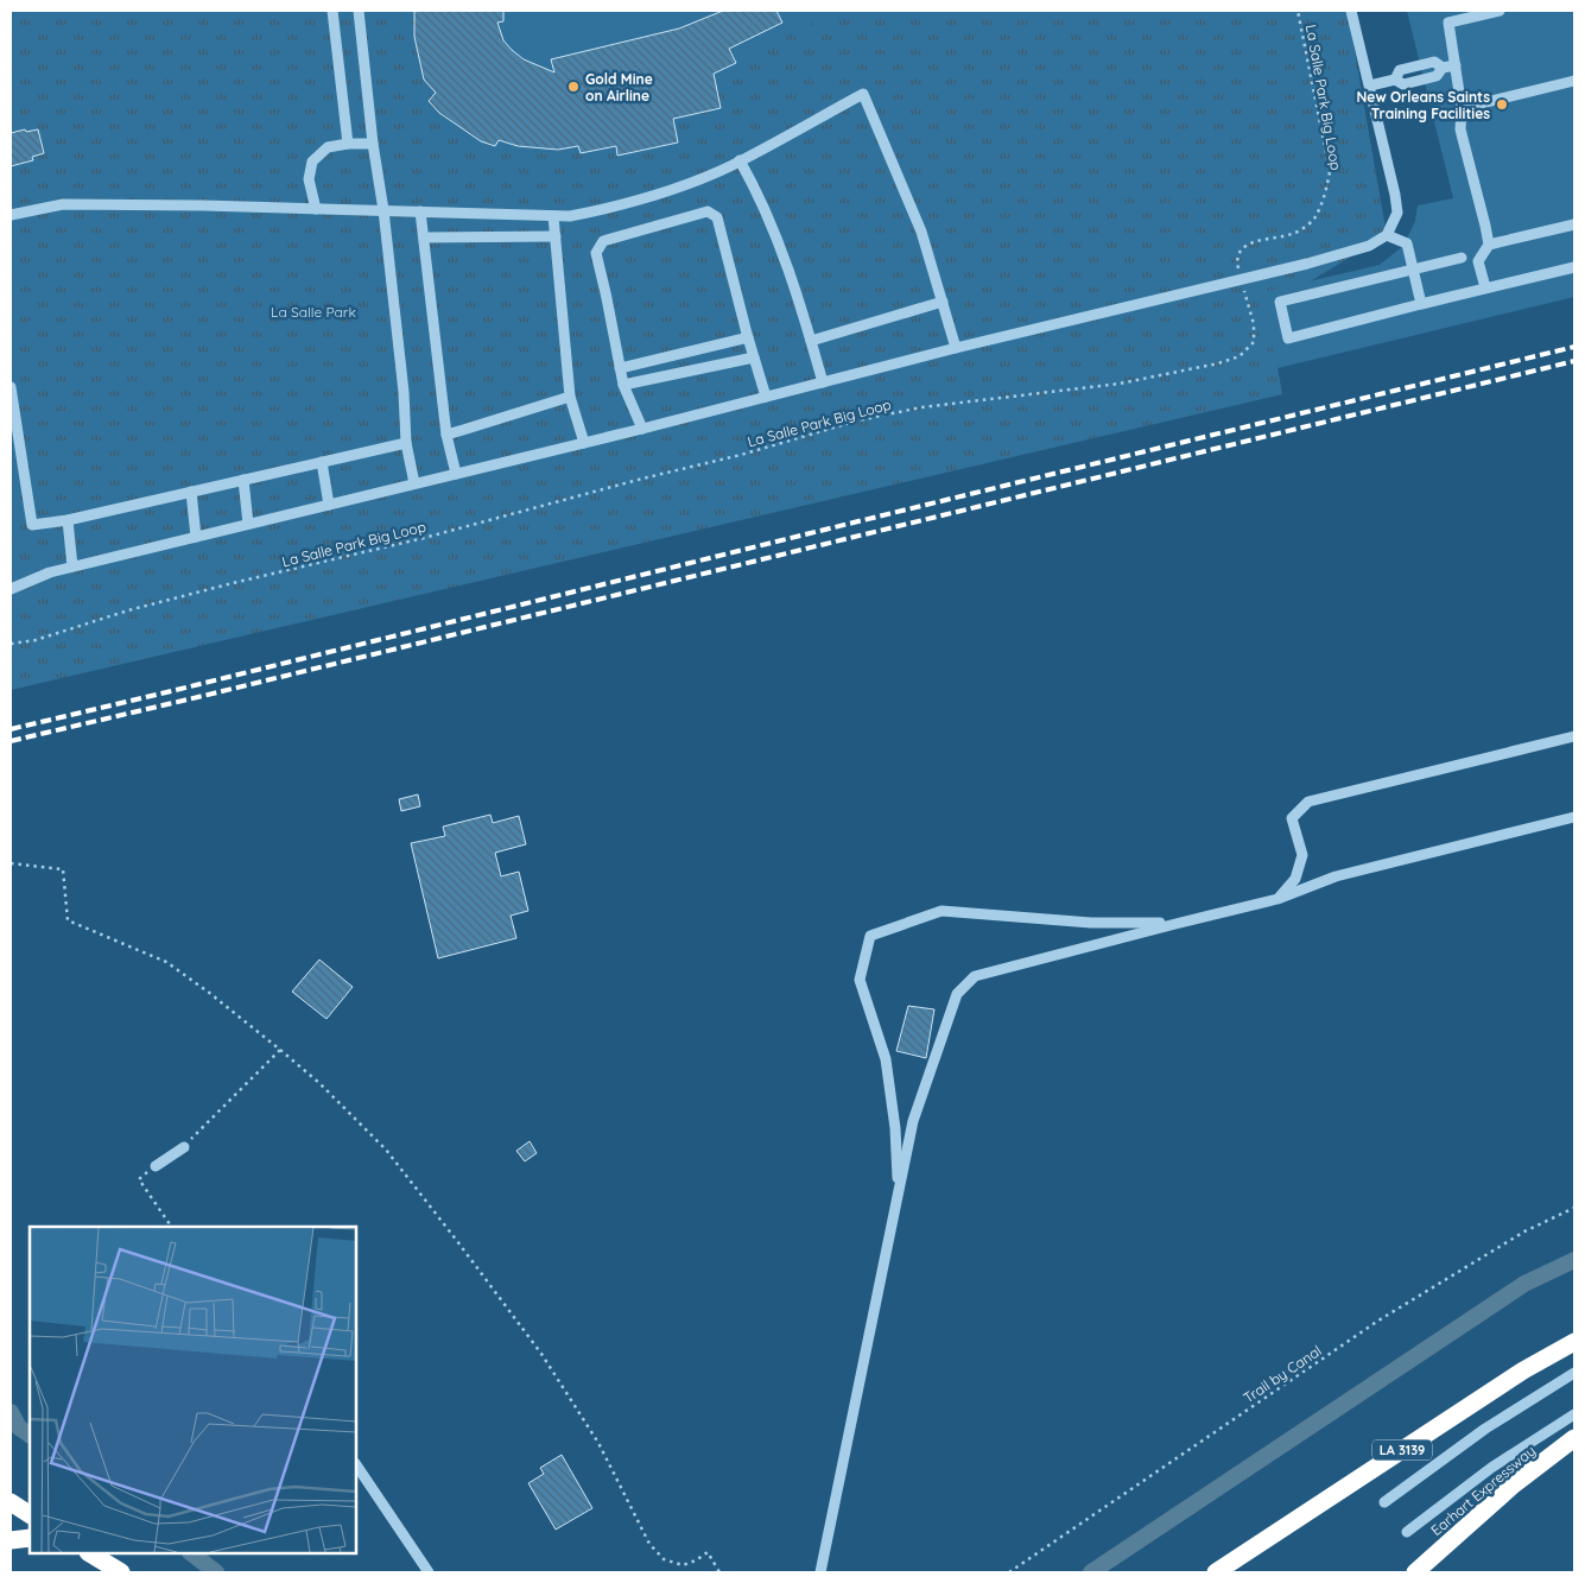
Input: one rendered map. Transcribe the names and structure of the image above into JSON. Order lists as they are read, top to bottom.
{
  "streets": {
    "highway": ["LA 3139", "Earhart Expressway"],
    "path": ["La Salle Park Big Loop", "Trail by Canal"]
  },
  "parks": ["La Salle Park"],
  "places": ["Gold Mine on Airline", "New Orleans Saints Training Facilities"]
}
